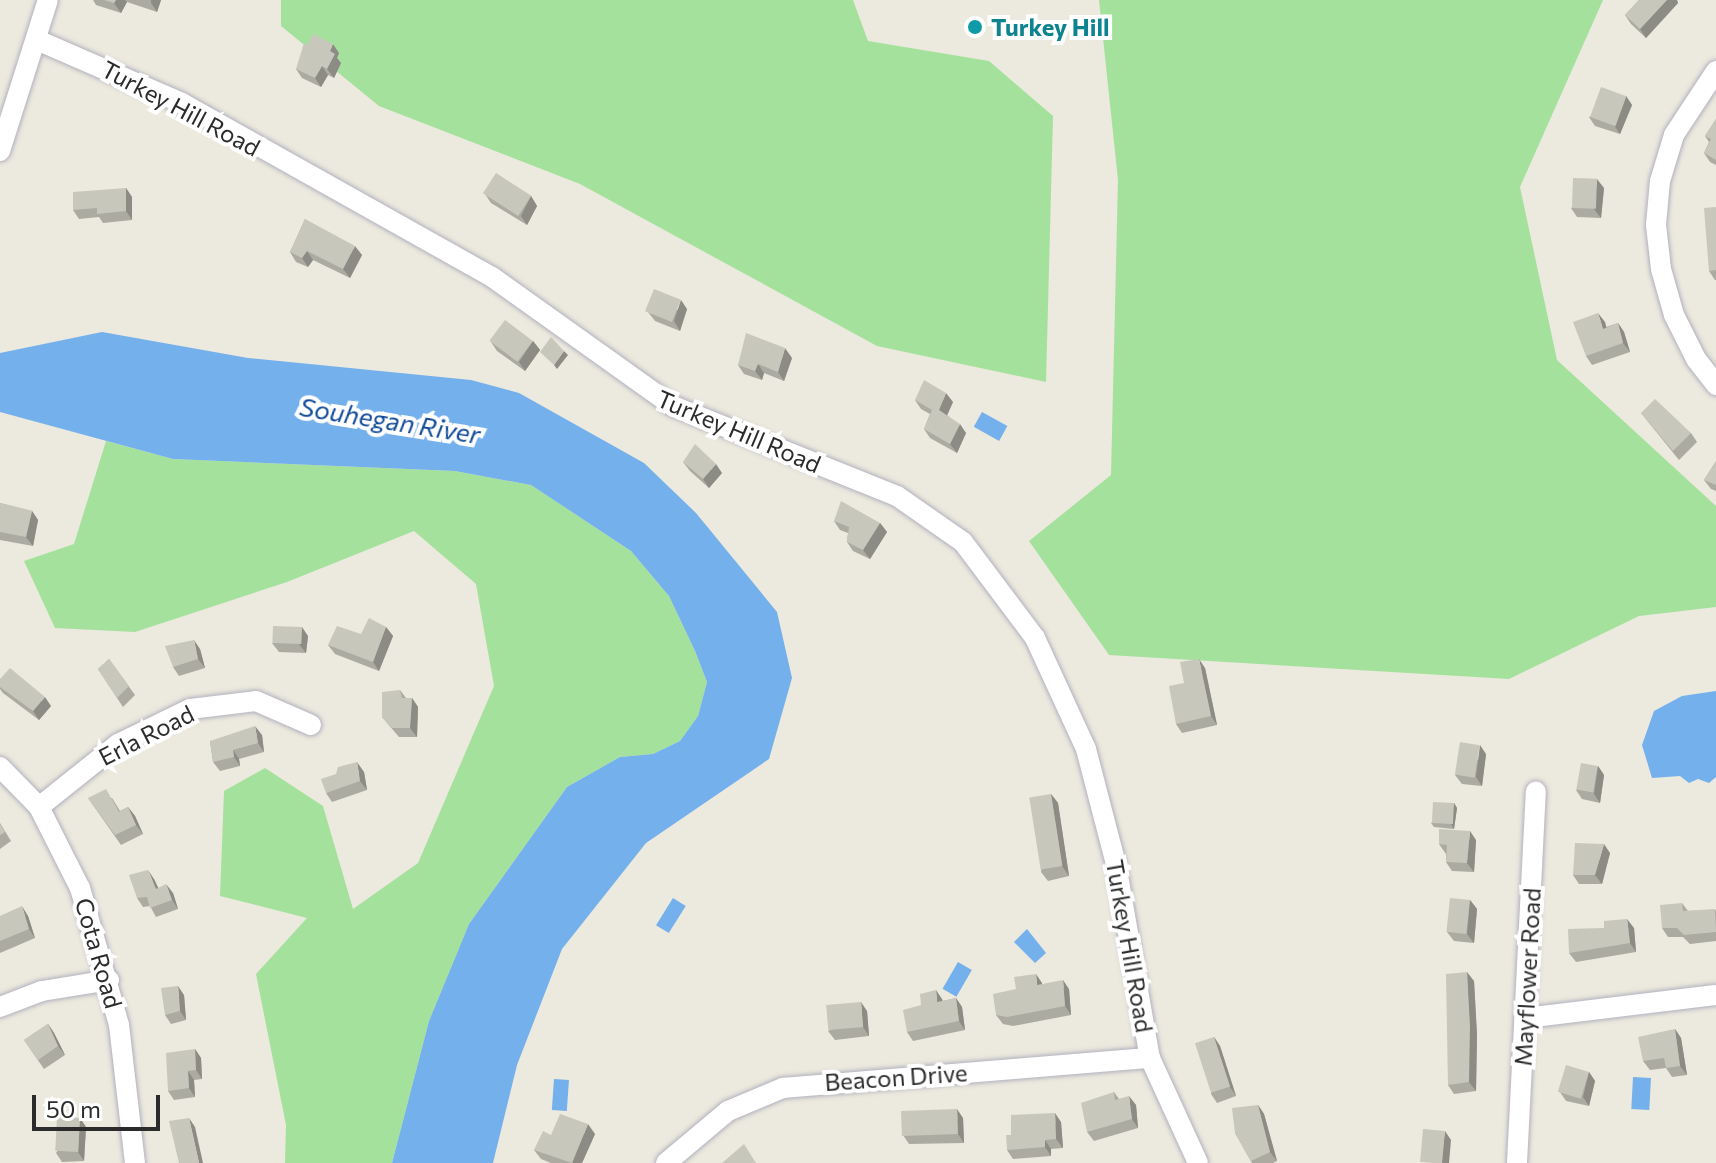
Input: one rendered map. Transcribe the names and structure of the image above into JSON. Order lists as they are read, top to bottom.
{
  "streets": {
    "street": [
      "Turkey Hill Road",
      "Erla Road",
      "Cota Road",
      "Mayflower Road",
      "Beacon Drive"
    ]
  },
  "crossings": [
    ["Turkey Hill Road", "Beacon Drive"],
    ["Erla Road", "Cota Road"]
  ],
  "water": ["Souhegan River"],
  "places": ["Turkey Hill"],
  "scale_bar": "50 m"
}
